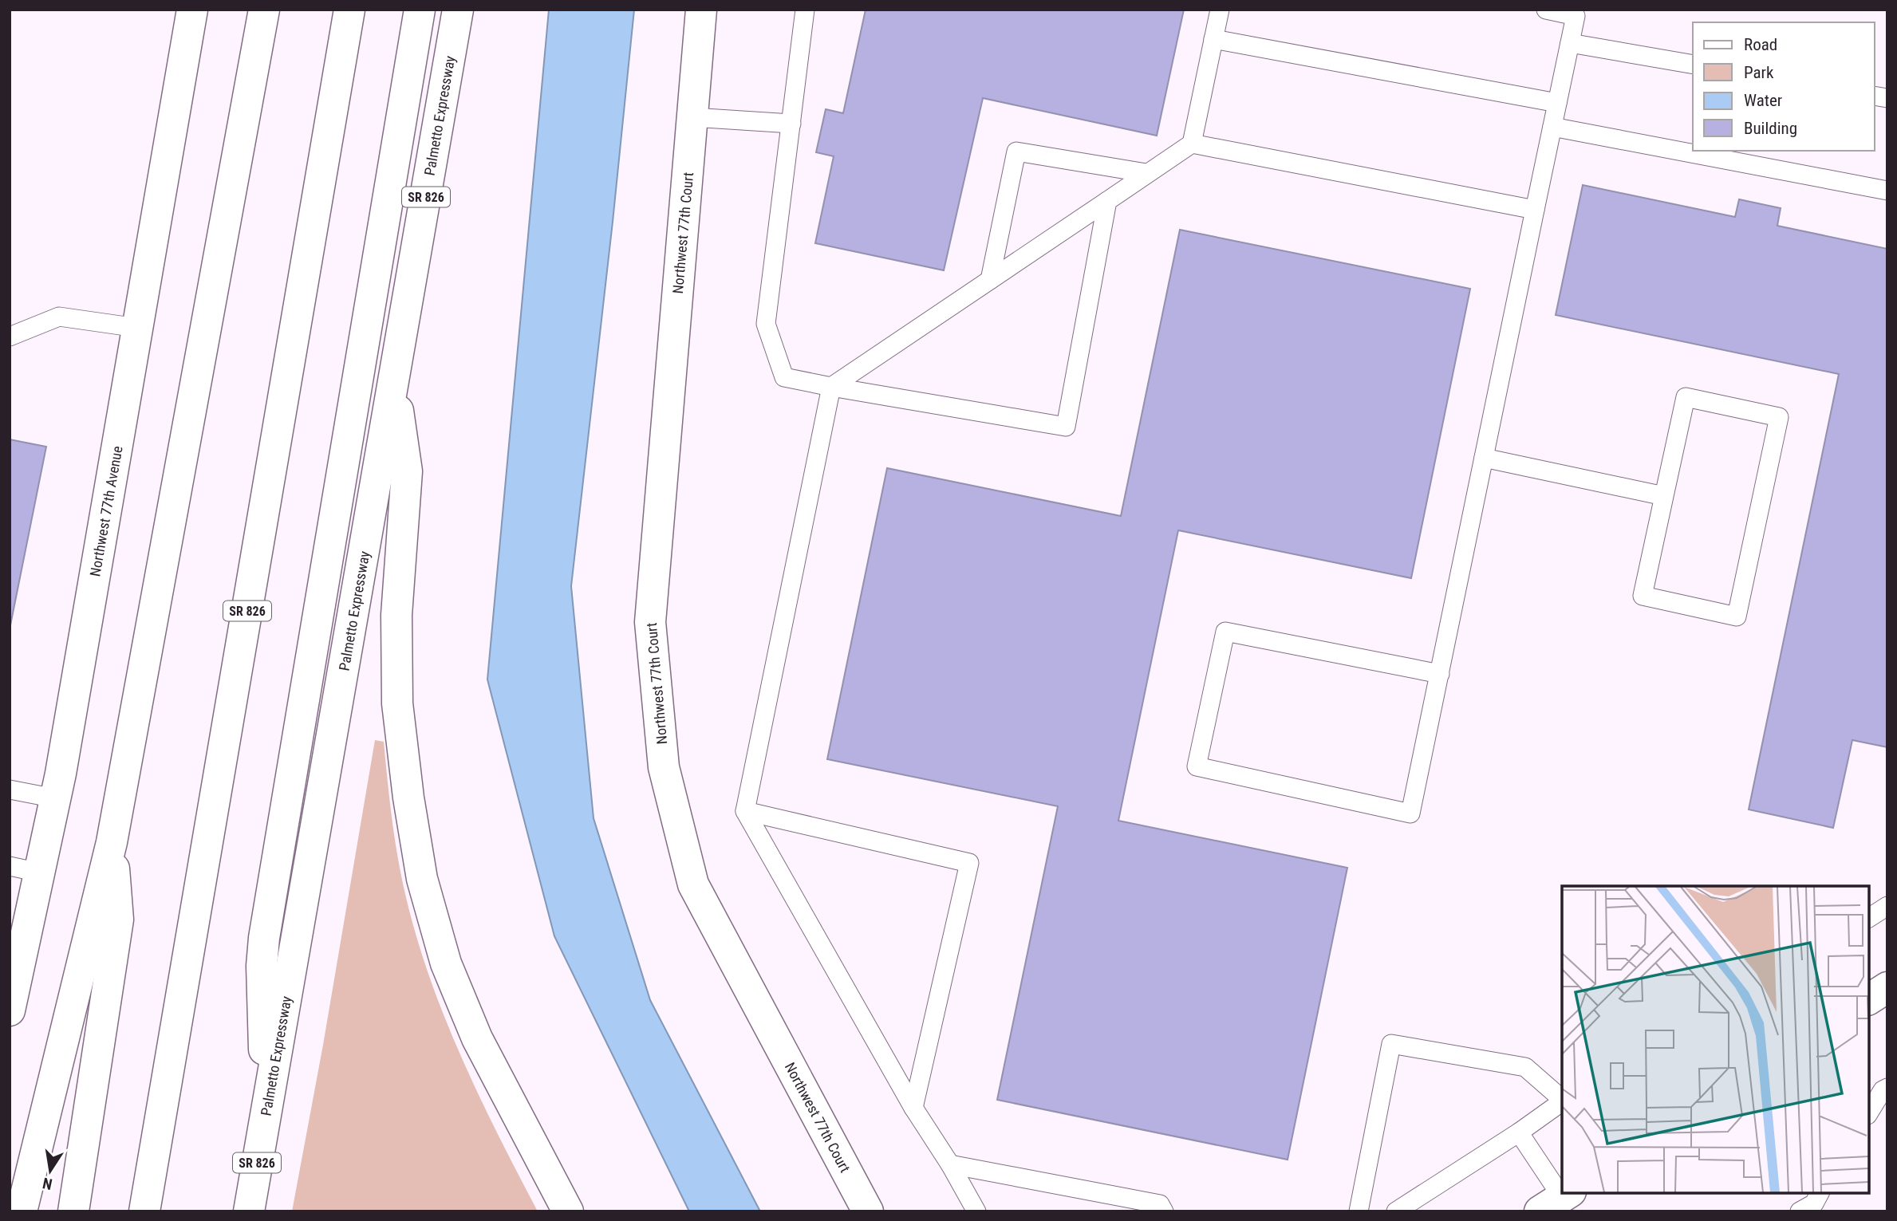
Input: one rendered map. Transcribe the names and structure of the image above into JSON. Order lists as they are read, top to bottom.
{
  "streets": {
    "main road": [
      "Palmetto Expressway",
      "SR 826",
      "Northwest 77th Court",
      "Northwest 77th Avenue"
    ]
  },
  "legend": [
    "Road",
    "Park",
    "Water",
    "Building"
  ],
  "north": "bottom"
}
